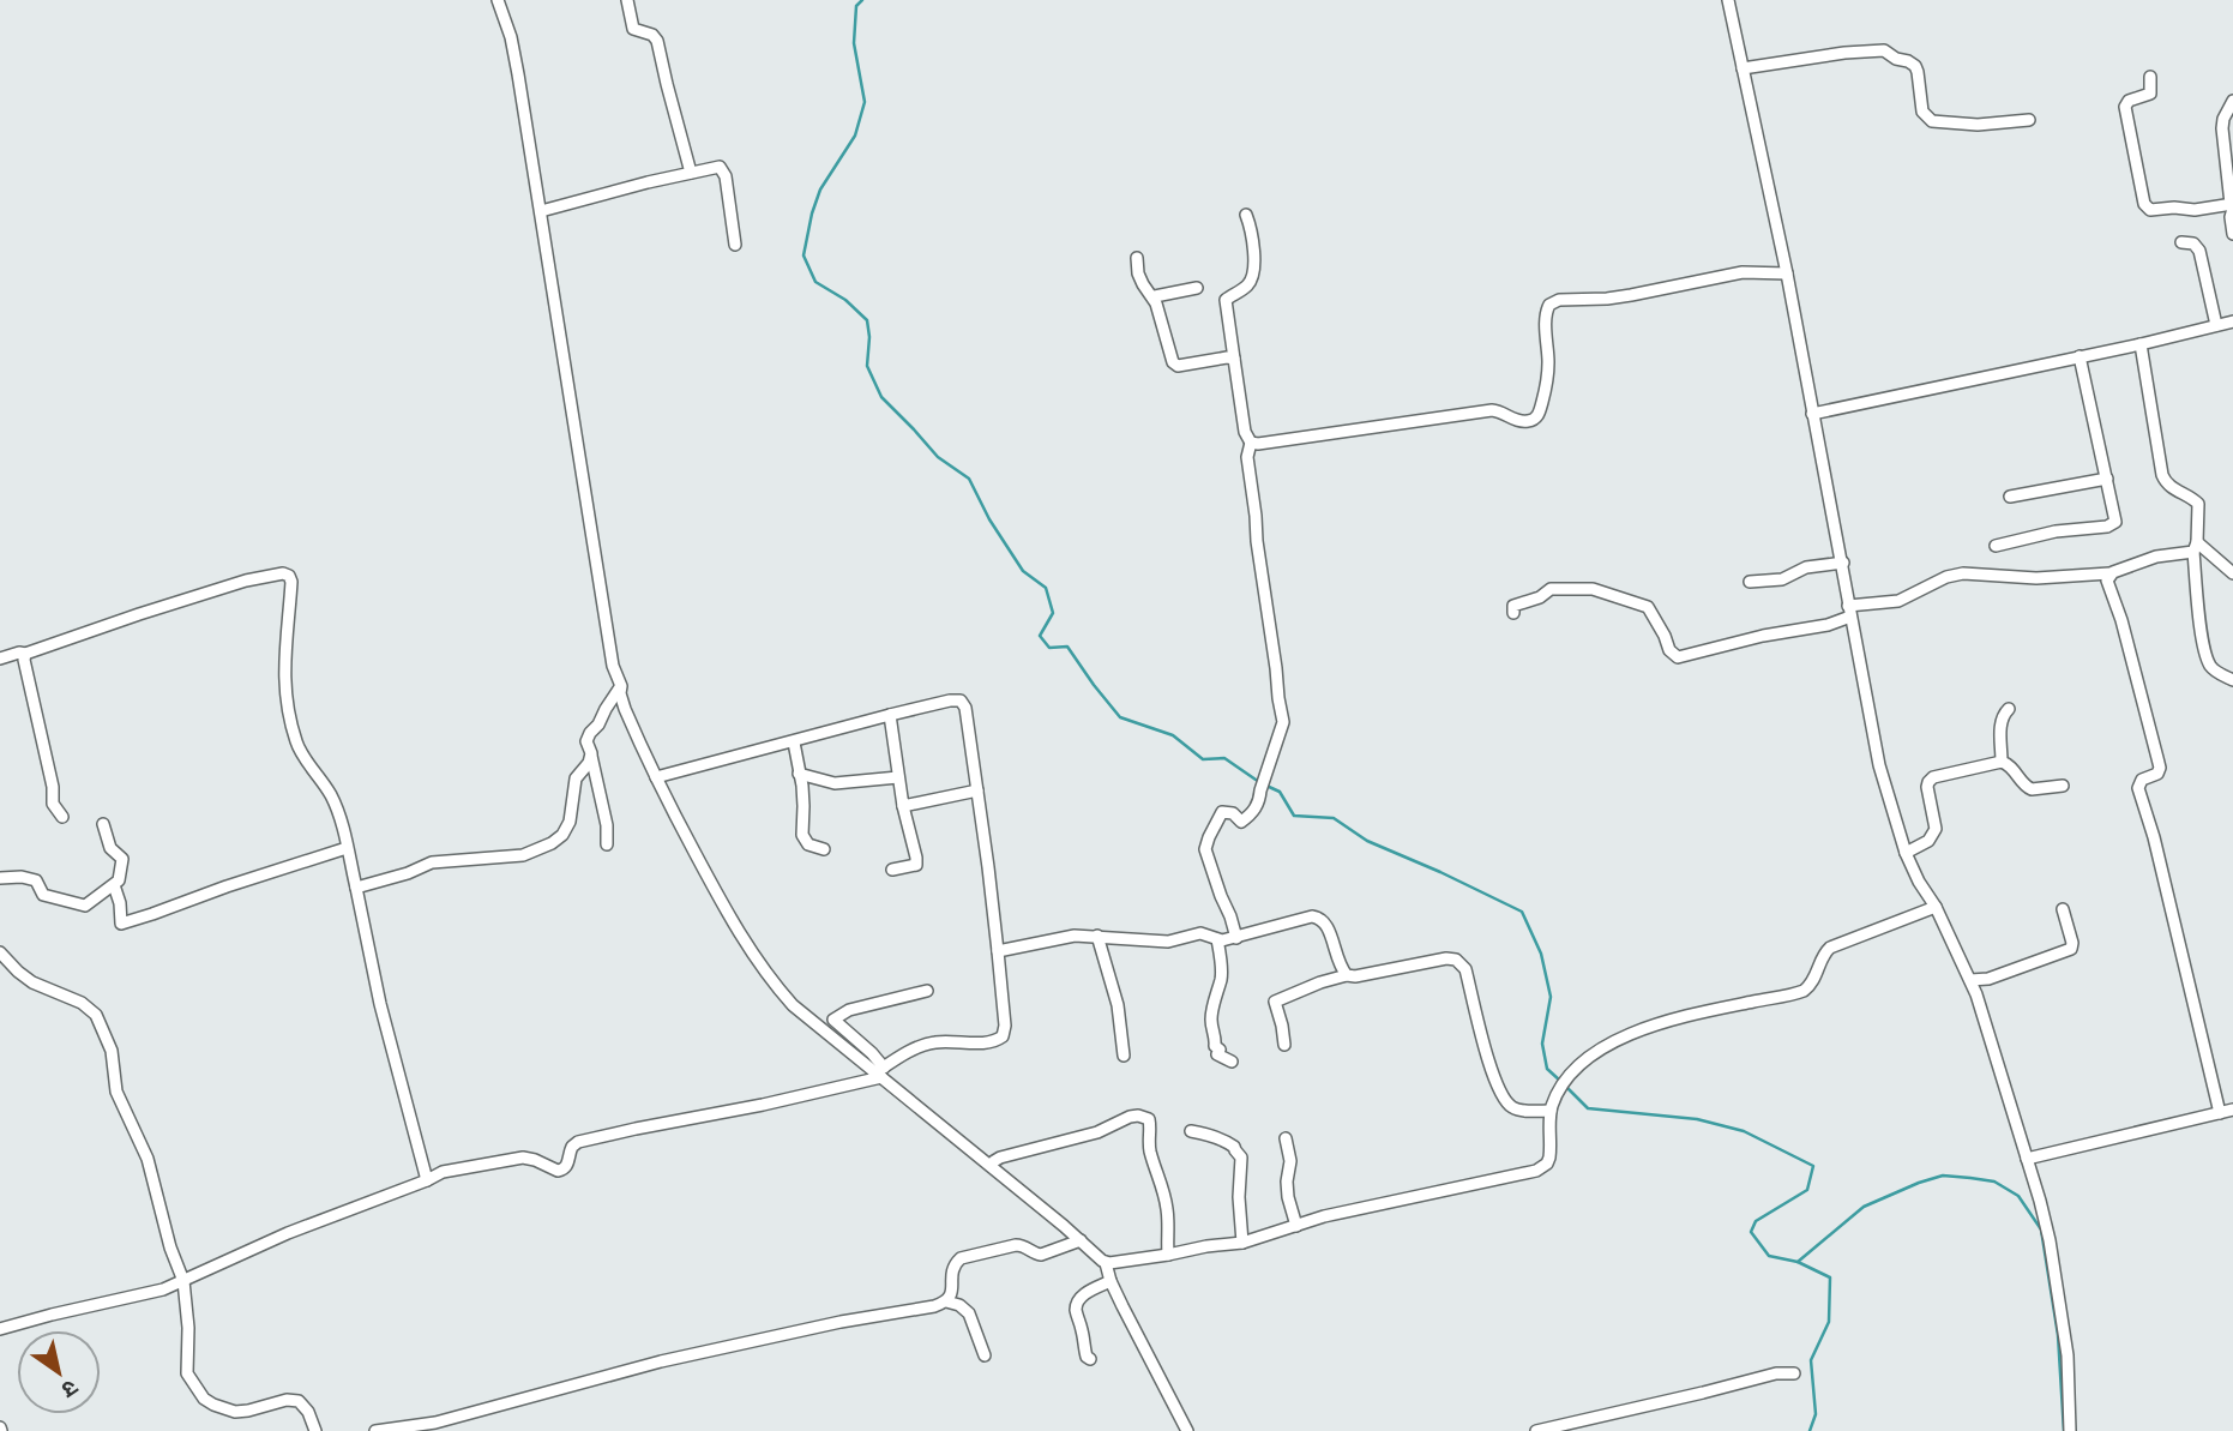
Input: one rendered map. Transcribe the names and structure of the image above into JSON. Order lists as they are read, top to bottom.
{
  "north": "bottom right"
}
